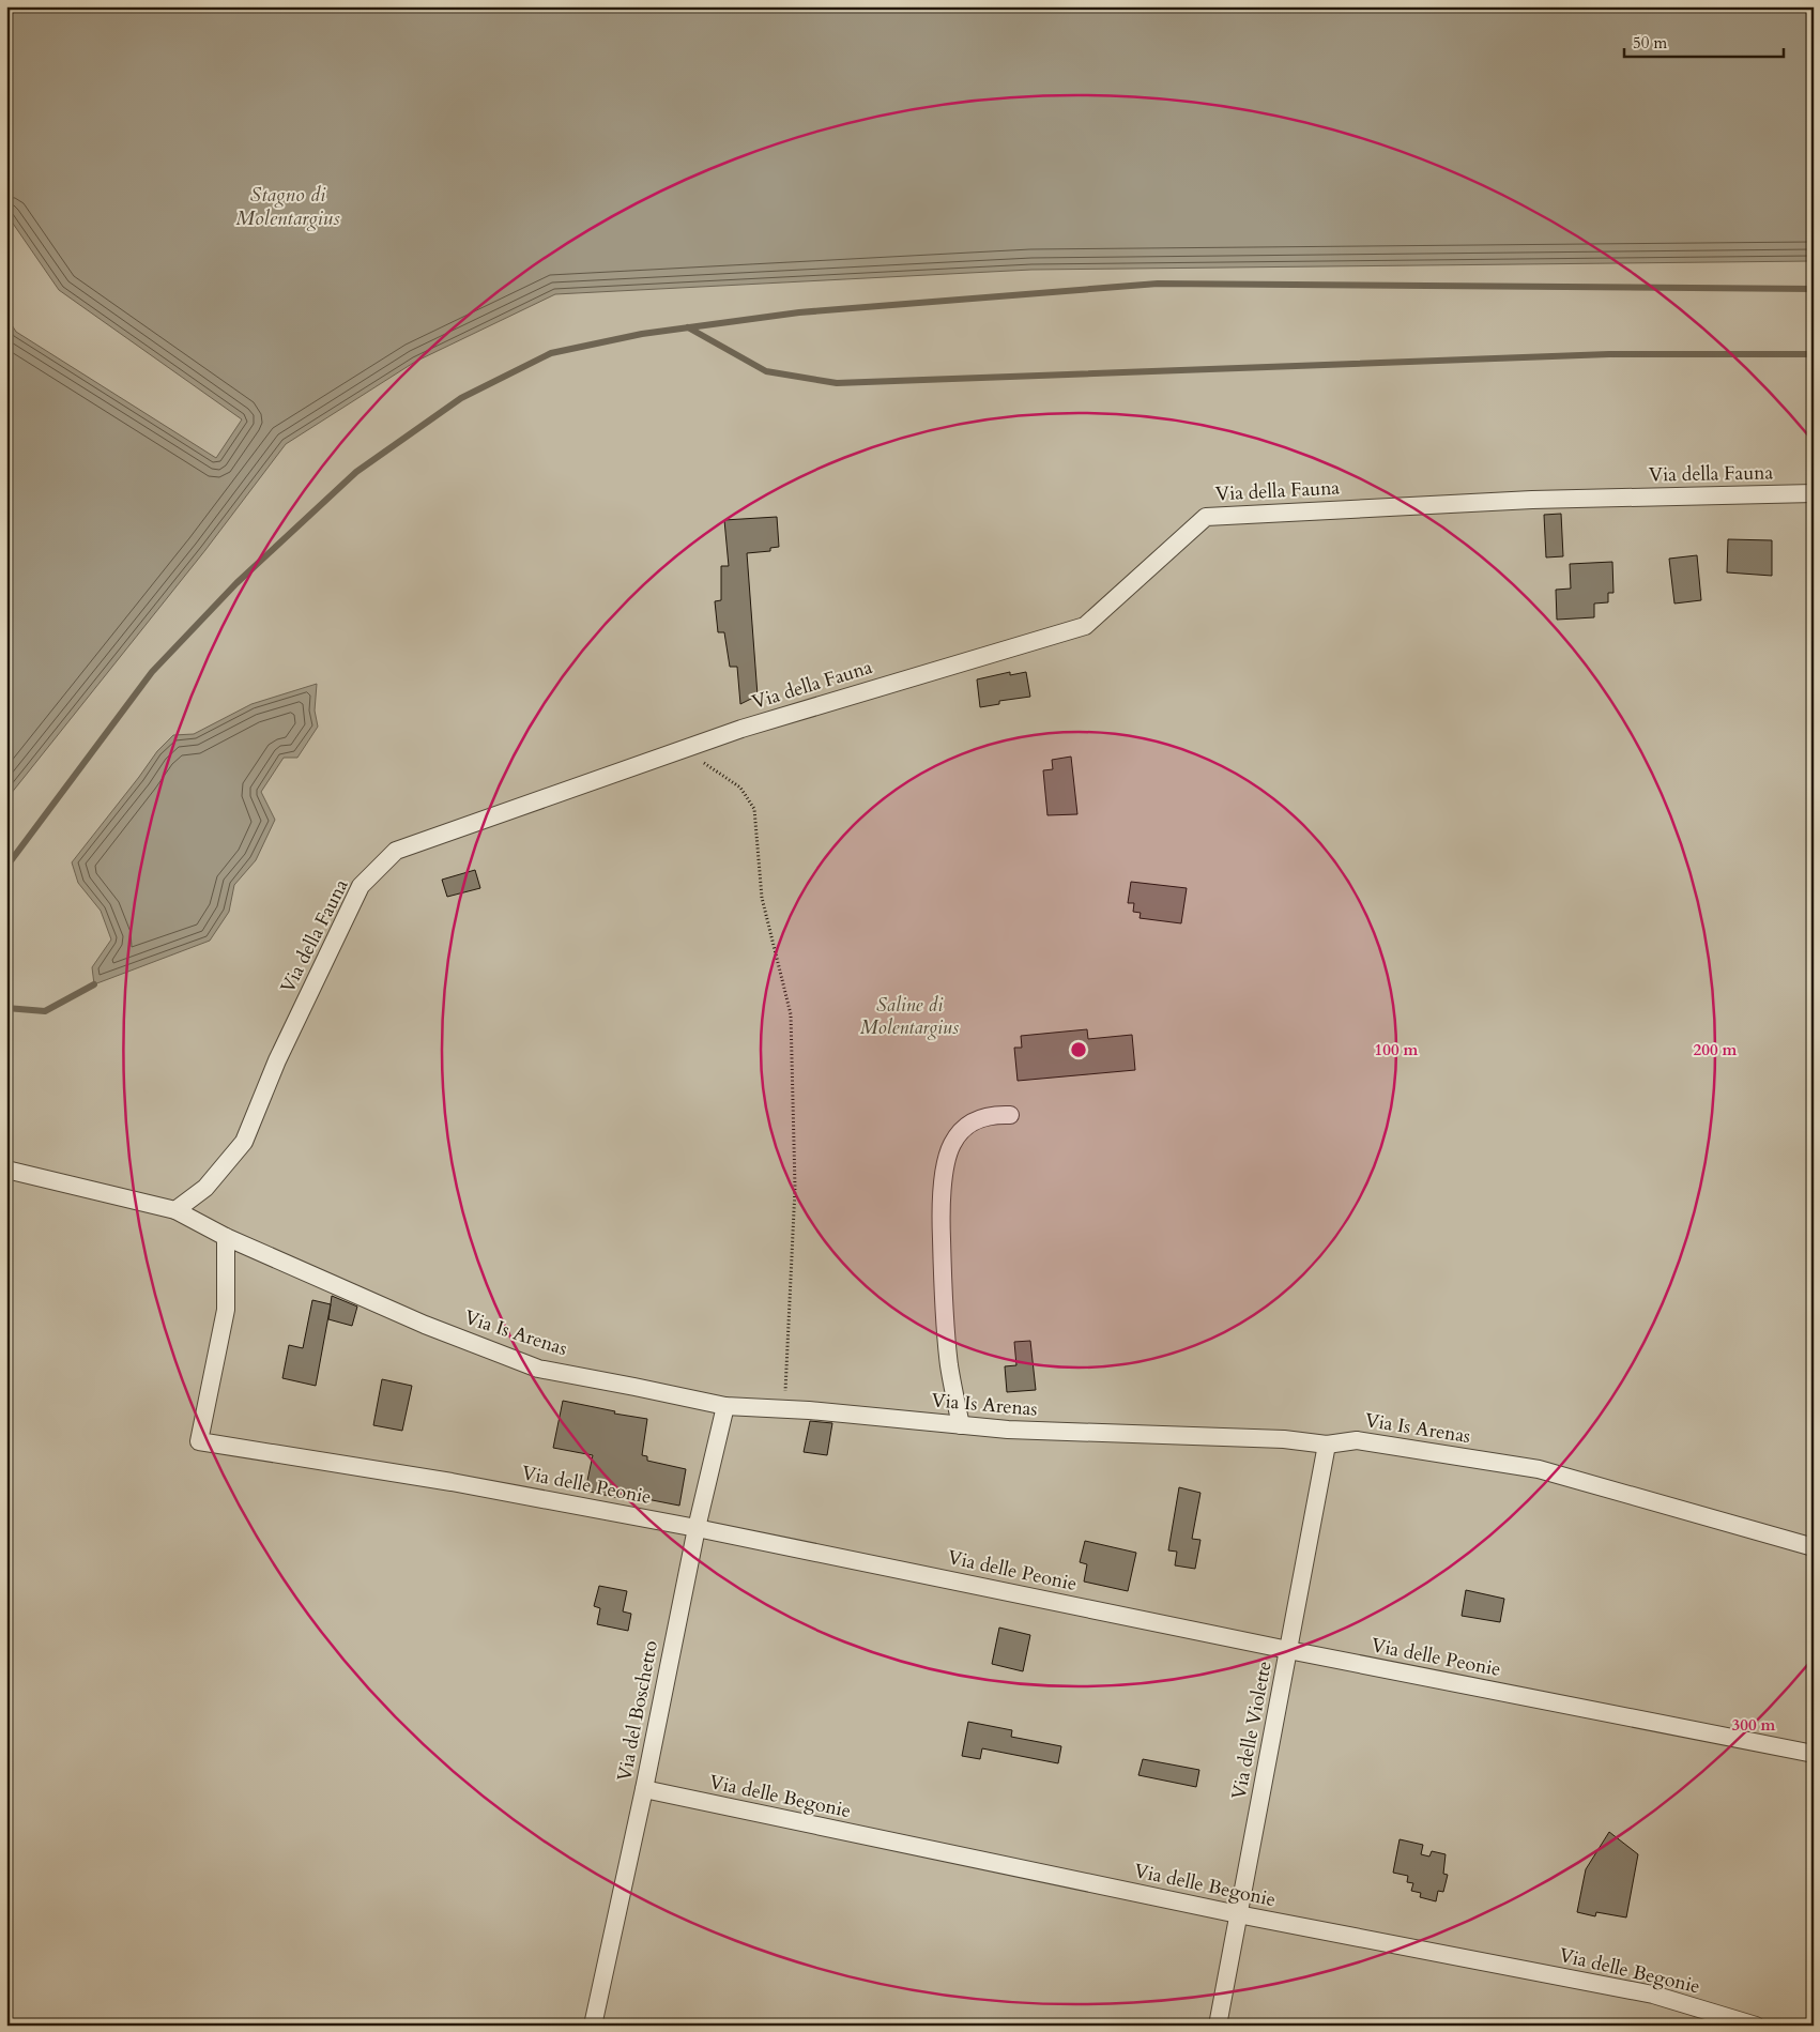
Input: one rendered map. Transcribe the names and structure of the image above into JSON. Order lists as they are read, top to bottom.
{
  "streets": {
    "street": [
      "Via della Fauna",
      "Via Is Arenas",
      "Via delle Peonie",
      "Via del Boschetto",
      "Via delle Violette",
      "Via delle Begonie"
    ]
  },
  "crossings": [
    ["Via della Fauna", "Via Is Arenas"],
    ["Via Is Arenas", "Via delle Peonie"],
    ["Via Is Arenas", "Via del Boschetto"],
    ["Via Is Arenas", "Via delle Violette"],
    ["Via delle Peonie", "Via del Boschetto"],
    ["Via delle Peonie", "Via delle Violette"],
    ["Via del Boschetto", "Via delle Begonie"],
    ["Via delle Violette", "Via delle Begonie"]
  ],
  "water": ["Stagno di Molentargius"],
  "parks": ["Saline di Molentargius"],
  "scale_bar": "50 m",
  "rings": ["100 m", "200 m", "300 m"]
}
